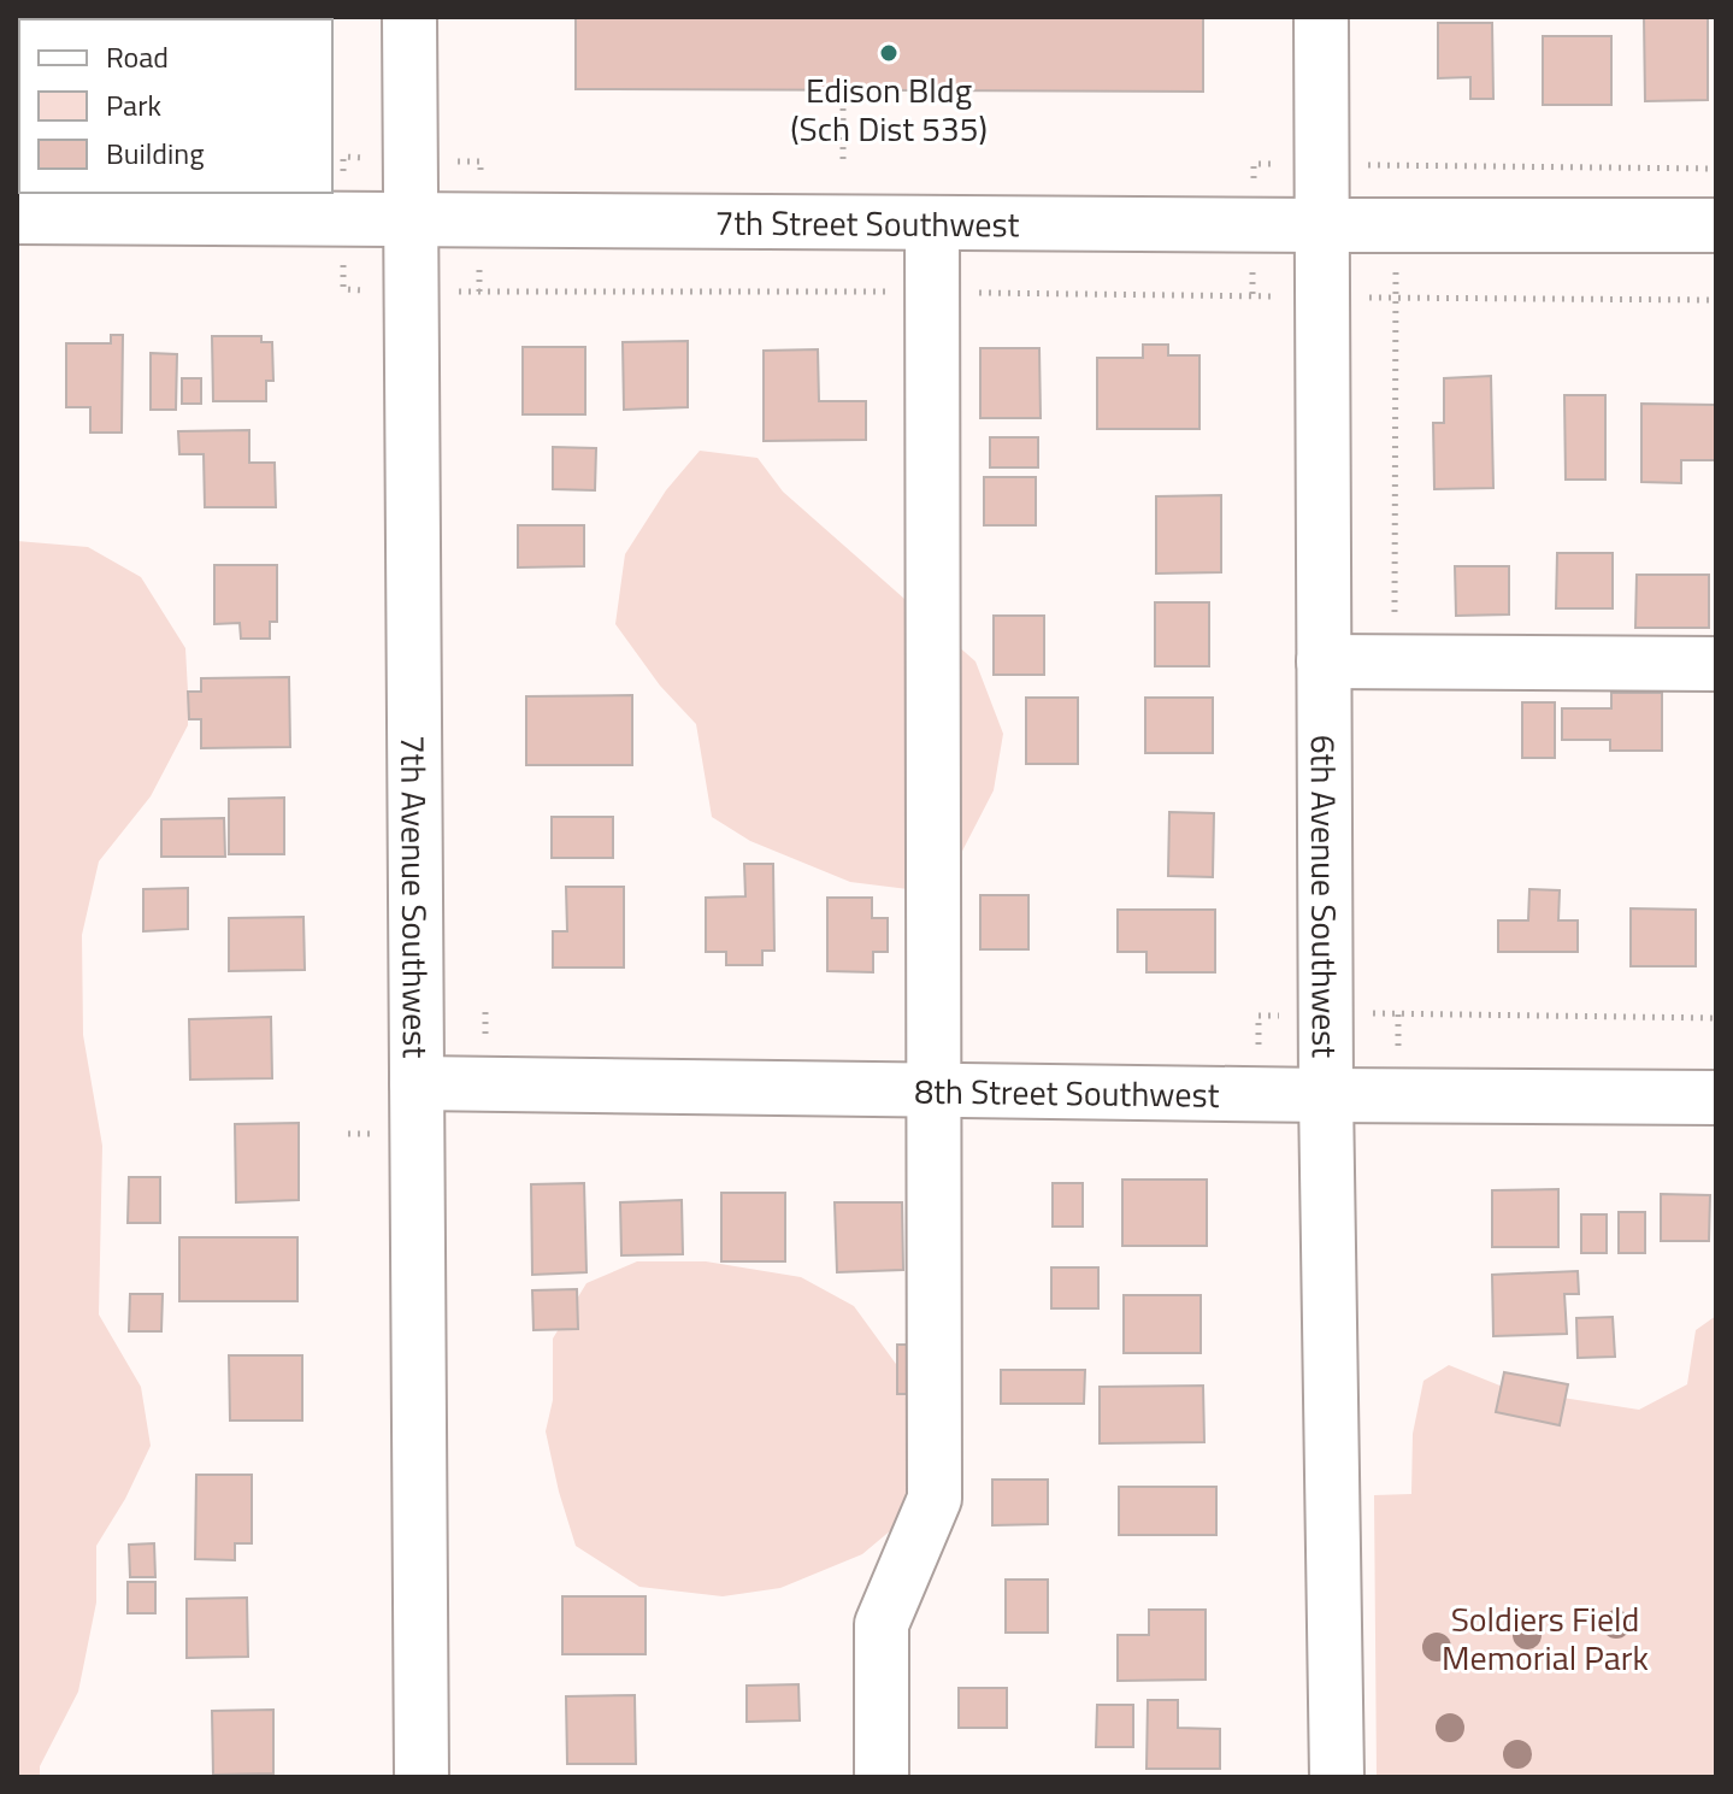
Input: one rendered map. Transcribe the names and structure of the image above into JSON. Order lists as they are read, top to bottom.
{
  "streets": {
    "street": [
      "7th Street Southwest",
      "7th Avenue Southwest",
      "6th Avenue Southwest",
      "8th Street Southwest"
    ]
  },
  "crossings": [
    ["7th Street Southwest", "7th Avenue Southwest"],
    ["7th Street Southwest", "6th Avenue Southwest"],
    ["7th Avenue Southwest", "8th Street Southwest"],
    ["6th Avenue Southwest", "8th Street Southwest"]
  ],
  "parks": ["Soldiers Field Memorial Park"],
  "places": ["Edison Bldg (Sch Dist 535)"],
  "legend": ["Road", "Park", "Building"]
}
